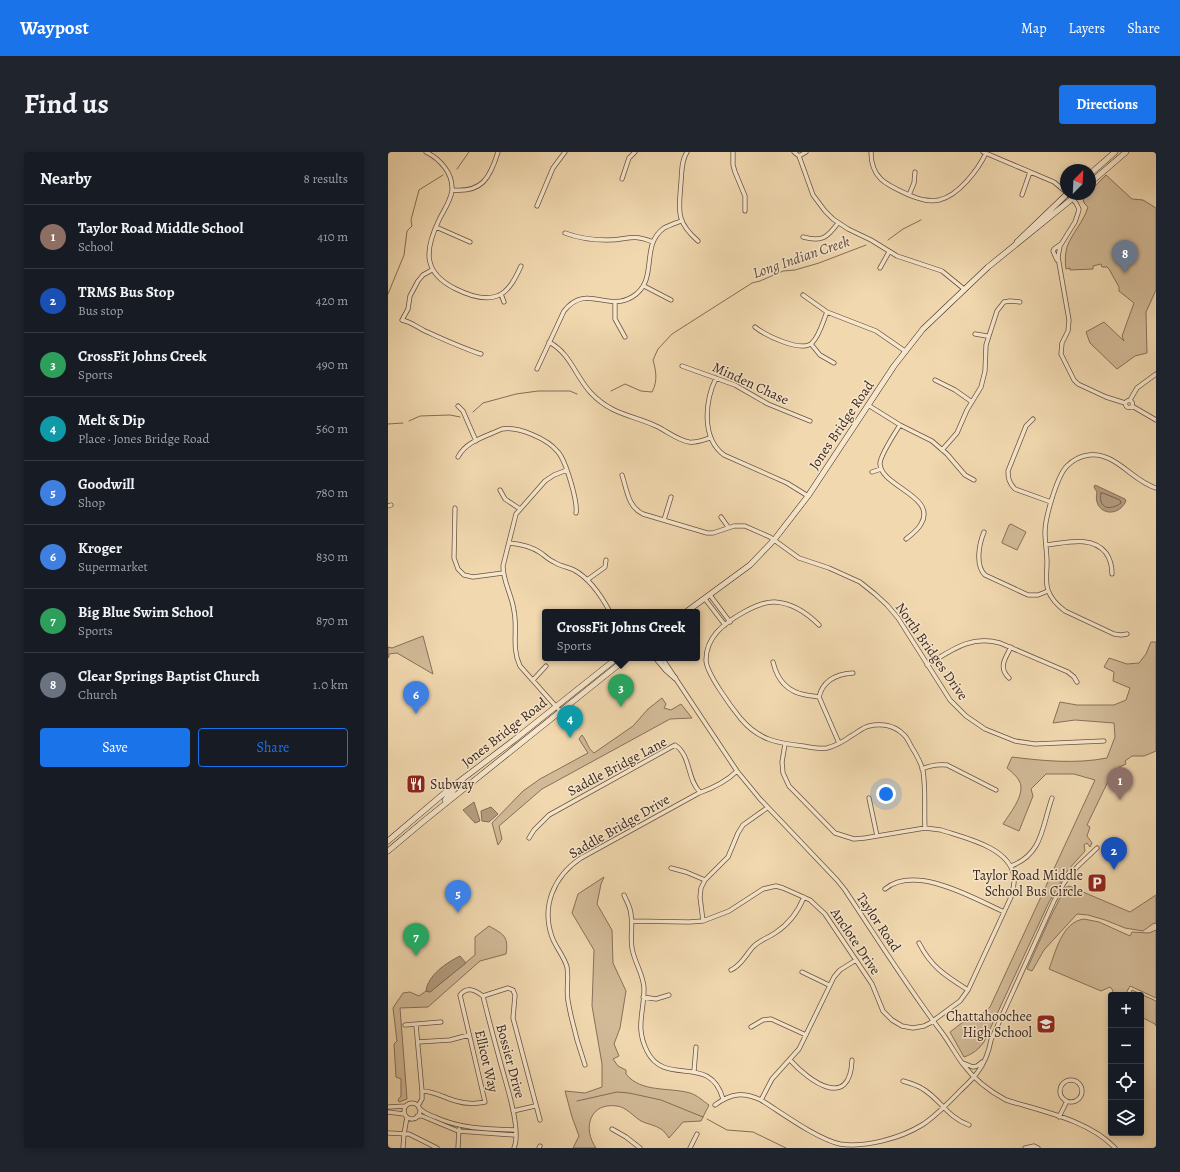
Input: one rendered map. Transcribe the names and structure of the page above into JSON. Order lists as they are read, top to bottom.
{
  "streets": {
    "main road": ["Jones Bridge Road"],
    "street": [
      "Minden Chase",
      "North Bridges Drive",
      "Saddle Bridge Lane",
      "Saddle Bridge Drive",
      "Taylor Road",
      "Anclote Drive",
      "Ellicot Way",
      "Bossier Drive"
    ]
  },
  "crossings": [
    ["Jones Bridge Road", "North Bridges Drive"],
    ["Saddle Bridge Lane", "Saddle Bridge Drive"],
    ["Saddle Bridge Drive", "Taylor Road"],
    ["Taylor Road", "Anclote Drive"],
    ["Ellicot Way", "Bossier Drive"]
  ],
  "water": ["Long Indian Creek"],
  "places": {
    "restaurant": ["Subway"],
    "parking": ["Taylor Road Middle School Bus Circle"],
    "school or university": ["Chattahoochee High School"]
  },
  "north": "top right",
  "page": {
    "header": "Waypost",
    "nav": ["Map", "Layers", "Share"],
    "title": "Find us",
    "buttons": [
      "Directions",
      ["Save", "Share"]
    ],
    "heading": ["Nearby", "8 results"],
    "list": [
      {
        "mark": "1",
        "name": "Taylor Road Middle School",
        "note": "School",
        "value": "410 m"
      },
      {
        "mark": "2",
        "name": "TRMS Bus Stop",
        "note": "Bus stop",
        "value": "420 m"
      },
      {
        "mark": "3",
        "name": "CrossFit Johns Creek",
        "note": "Sports",
        "value": "490 m"
      },
      {
        "mark": "4",
        "name": "Melt & Dip",
        "note": "Place · Jones Bridge Road",
        "value": "560 m"
      },
      {
        "mark": "5",
        "name": "Goodwill",
        "note": "Shop",
        "value": "780 m"
      },
      {
        "mark": "6",
        "name": "Kroger",
        "note": "Supermarket",
        "value": "830 m"
      },
      {
        "mark": "7",
        "name": "Big Blue Swim School",
        "note": "Sports",
        "value": "870 m"
      },
      {
        "mark": "8",
        "name": "Clear Springs Baptist Church",
        "note": "Church",
        "value": "1.0 km"
      }
    ],
    "pins": [
      "8",
      "3",
      "6",
      "4",
      "1",
      "2",
      "5",
      "7"
    ],
    "popup": ["CrossFit Johns Creek", "Sports"],
    "map_buttons": ["+", "−"]
  }
}
